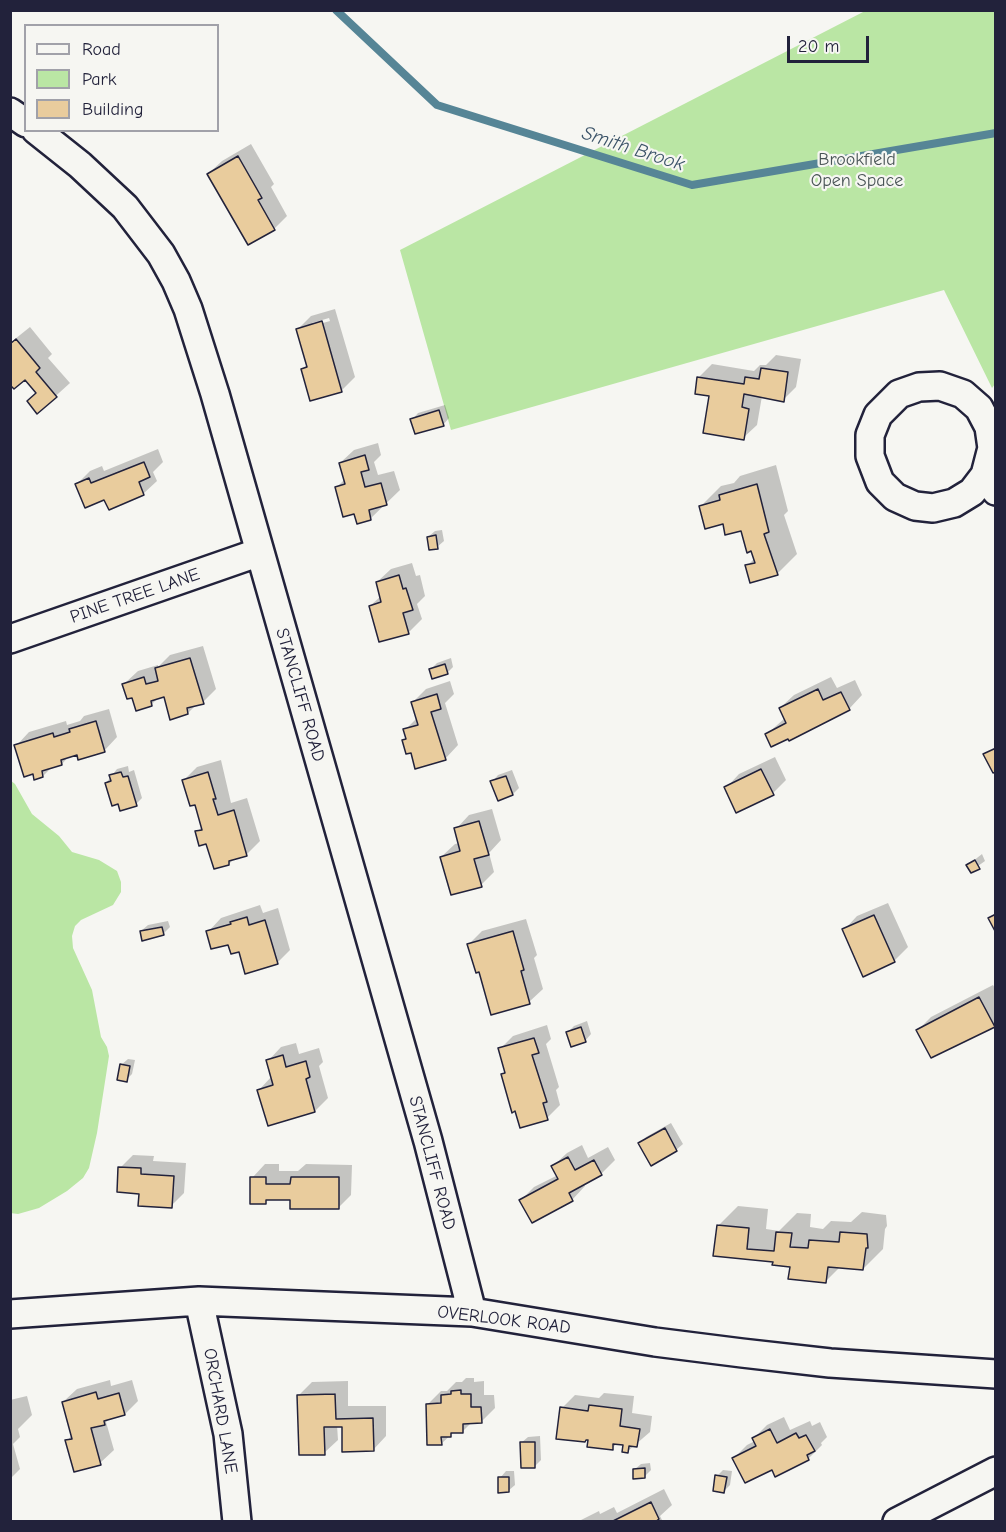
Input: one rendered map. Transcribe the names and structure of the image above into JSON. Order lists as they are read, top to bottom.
{
  "streets": {
    "street": [
      "PINE TREE LANE",
      "STANCLIFF ROAD",
      "OVERLOOK ROAD",
      "ORCHARD LANE"
    ]
  },
  "crossings": [
    ["PINE TREE LANE", "STANCLIFF ROAD"],
    ["STANCLIFF ROAD", "OVERLOOK ROAD"],
    ["OVERLOOK ROAD", "ORCHARD LANE"]
  ],
  "water": ["Smith Brook"],
  "parks": ["Brookfield Open Space"],
  "legend": ["Road", "Park", "Building"],
  "scale_bar": "20 m"
}
